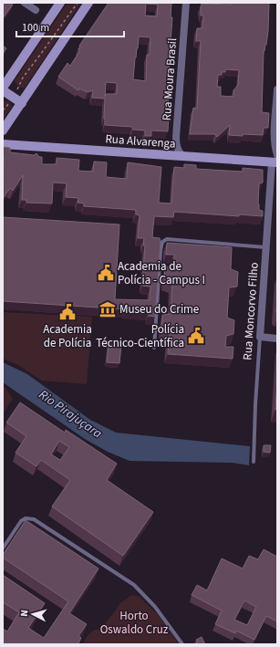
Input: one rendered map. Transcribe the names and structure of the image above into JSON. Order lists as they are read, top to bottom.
{
  "streets": {
    "main road": ["Rua Alvarenga"],
    "street": ["Rua Moura Brasil", "Rua Moncorvo Filho"]
  },
  "crossings": [
    ["Rua Moura Brasil", "Rua Alvarenga"],
    ["Rua Alvarenga", "Rua Moncorvo Filho"]
  ],
  "water": ["Rio Pirajuçara"],
  "parks": ["Horto Oswaldo Cruz"],
  "places": {
    "public building": ["Academia de Polícia - Campus I", "Academia de Polícia", "Polícia Técnico-Científica"],
    "museum": ["Museu do Crime"]
  },
  "scale_bar": "100 m",
  "north": "left"
}
